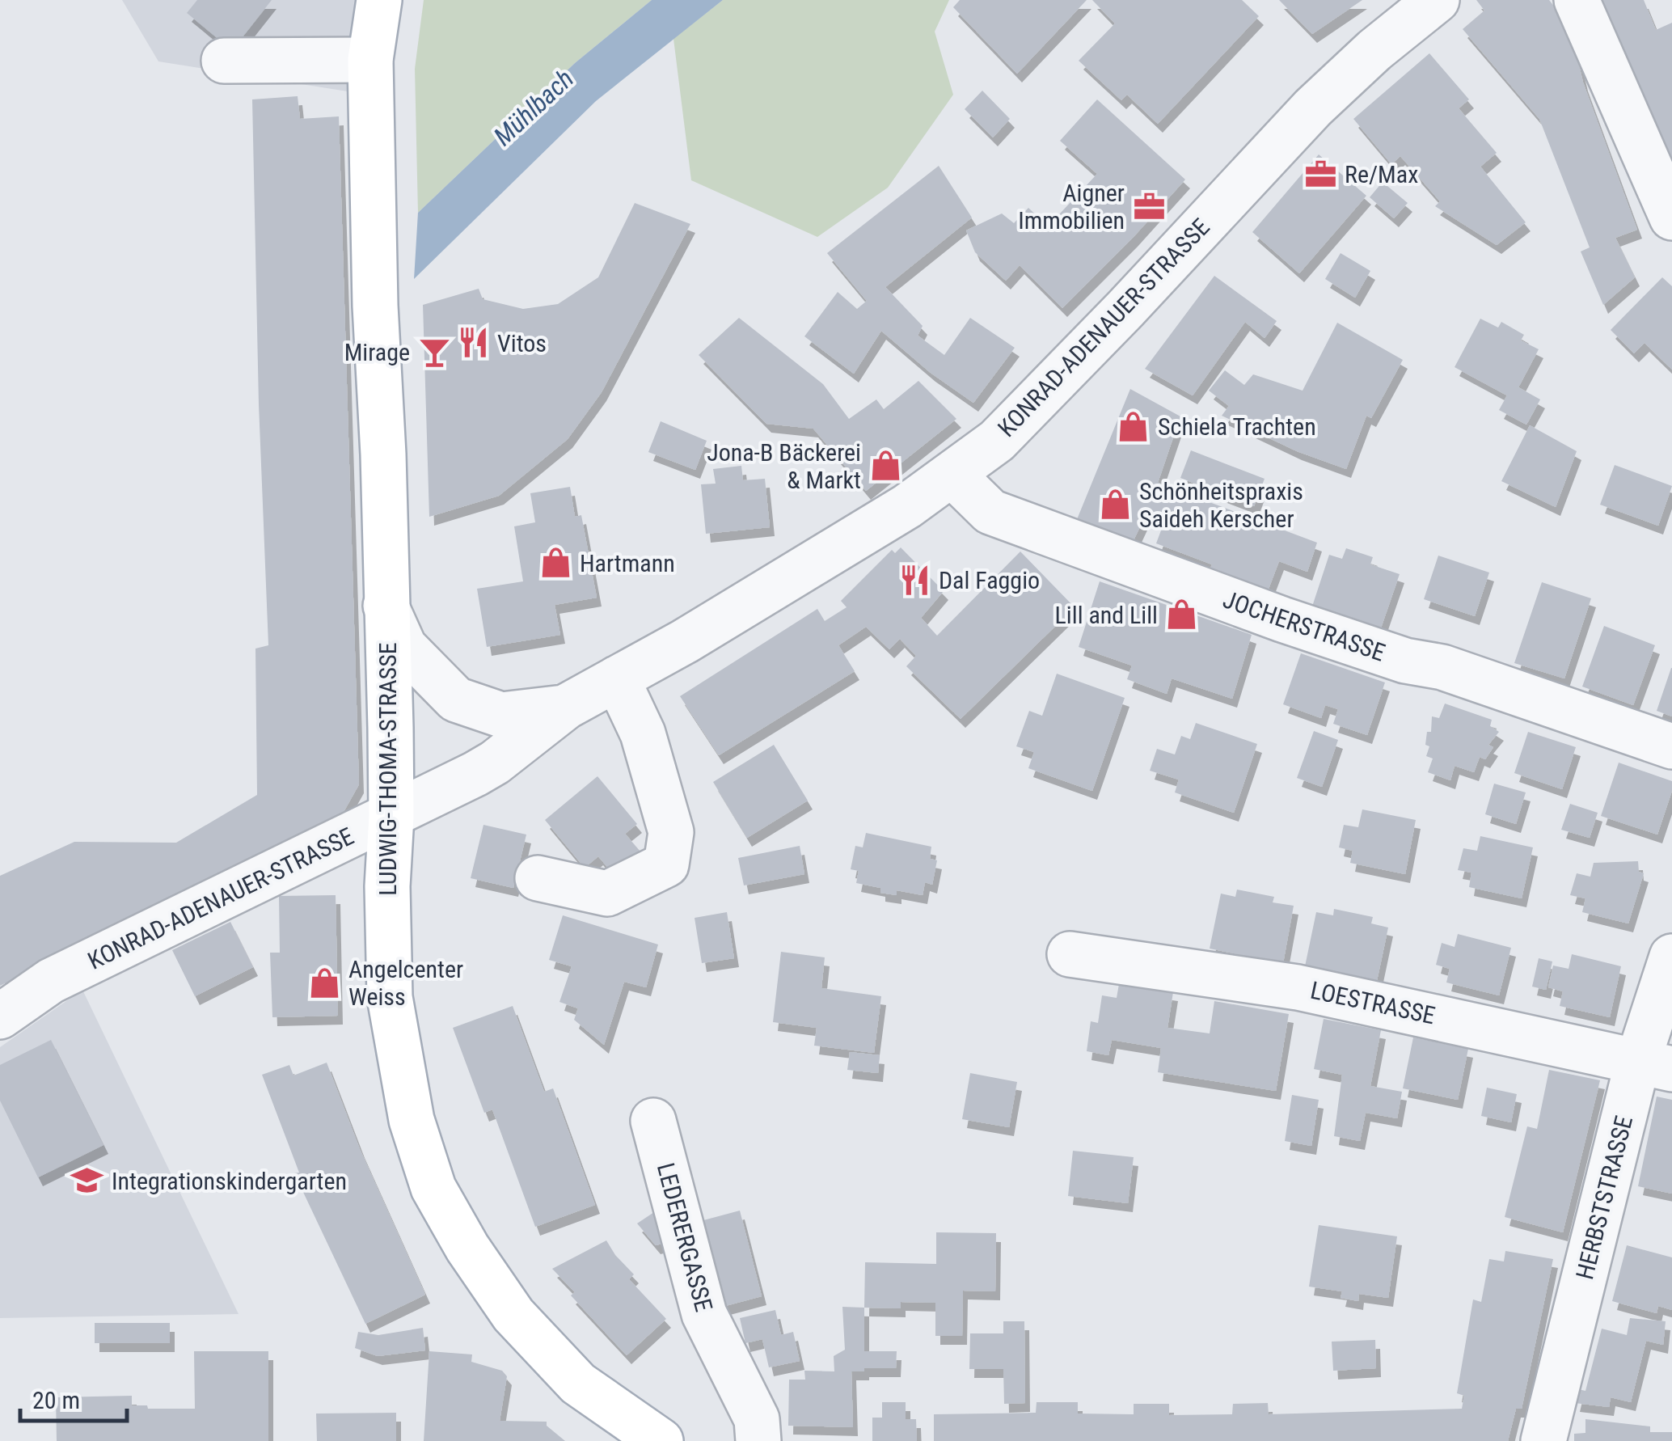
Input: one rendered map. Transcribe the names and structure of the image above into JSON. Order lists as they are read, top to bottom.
{
  "streets": {
    "main road": ["LUDWIG-THOMA-STRASSE"],
    "street": [
      "KONRAD-ADENAUER-STRASSE",
      "JOCHERSTRASSE",
      "LOESTRASSE",
      "HERBSTSTRASSE",
      "LEDERERGASSE"
    ]
  },
  "crossings": [
    ["KONRAD-ADENAUER-STRASSE", "JOCHERSTRASSE"],
    ["KONRAD-ADENAUER-STRASSE", "LUDWIG-THOMA-STRASSE"],
    ["LOESTRASSE", "HERBSTSTRASSE"]
  ],
  "water": ["Mühlbach"],
  "places": {
    "office": ["Re/Max", "Aigner Immobilien"],
    "restaurant": ["Vitos", "Dal Faggio"],
    "bar": ["Mirage"],
    "shop": [
      "Schiela Trachten",
      "Jona-B Bäckerei & Markt",
      "Schönheitspraxis Saideh Kerscher",
      "Hartmann",
      "Lill and Lill",
      "Angelcenter Weiss"
    ],
    "school or university": ["Integrationskindergarten"]
  },
  "scale_bar": "20 m"
}
